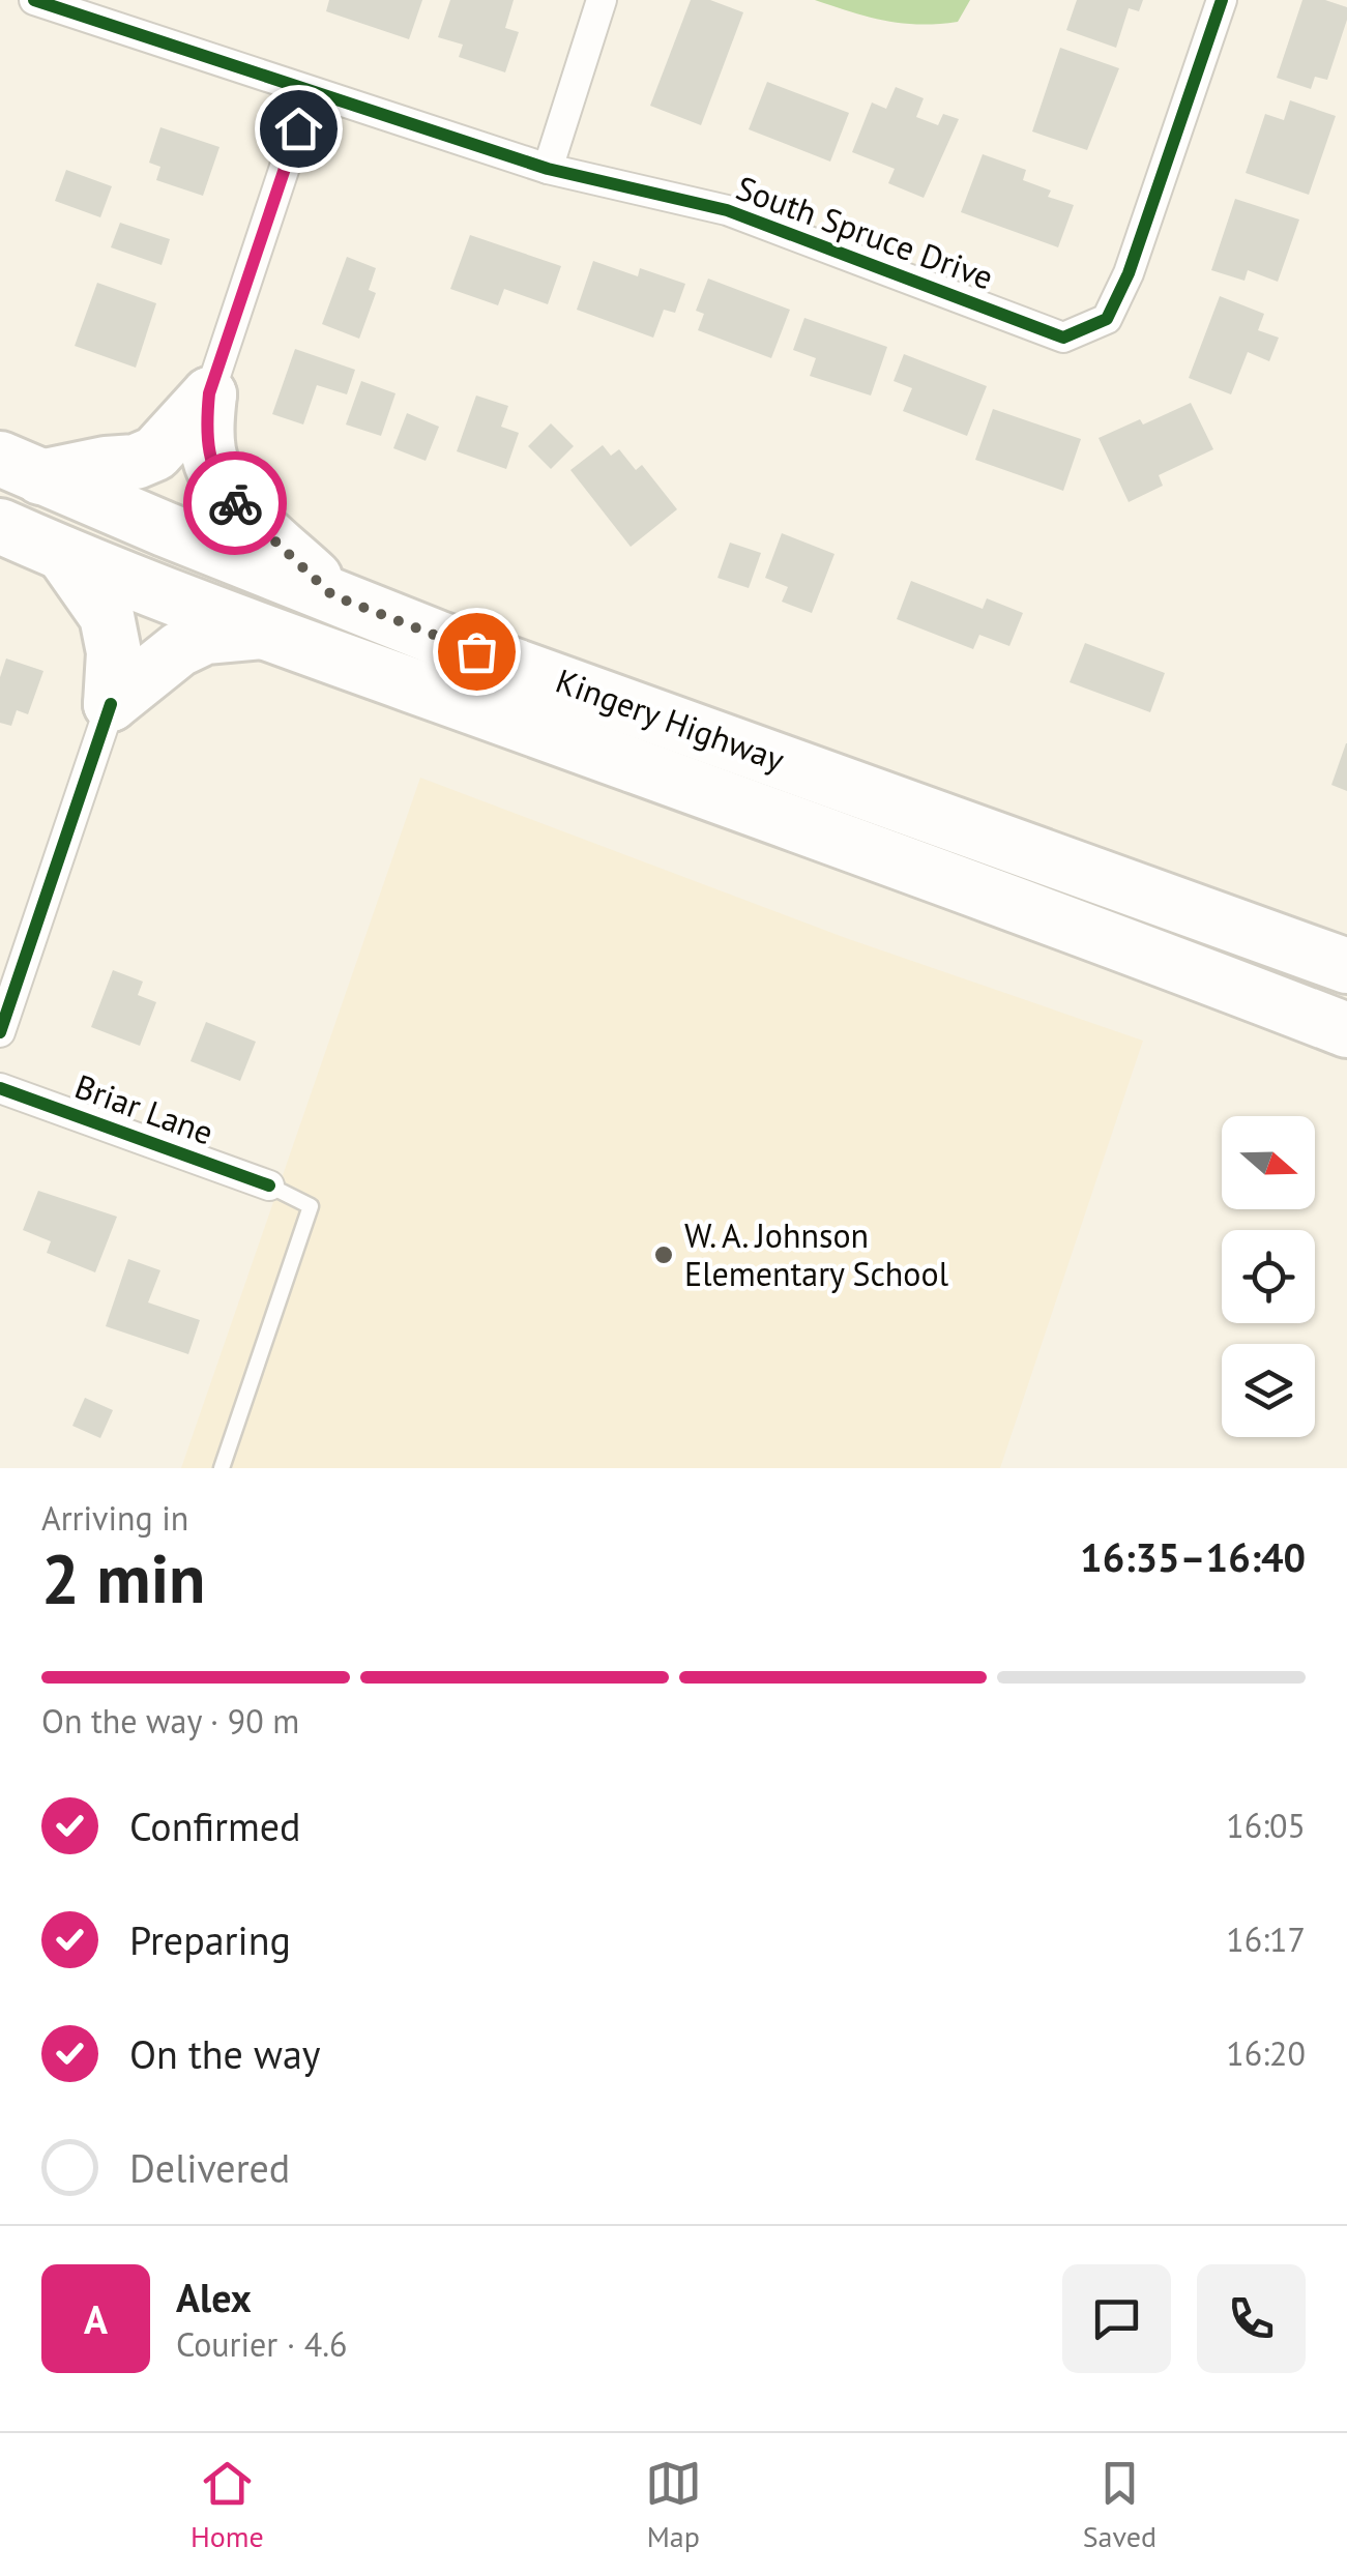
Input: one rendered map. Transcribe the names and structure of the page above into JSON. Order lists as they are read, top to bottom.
{
  "streets": {
    "highway": ["Kingery Highway"],
    "street": ["South Spruce Drive", "Briar Lane"]
  },
  "places": ["W. A. Johnson Elementary School"],
  "north": "right",
  "page": {
    "heading": ["2 min", "Arriving in", "16:35–16:40"],
    "panel": ["Alex", "Courier · 4.6"],
    "bar": "On the way · 90 m",
    "list": [
      ["Confirmed", "16:05"],
      ["Preparing", "16:17"],
      ["On the way", "16:20"],
      "Delivered"
    ],
    "round": "A",
    "tabs": ["Home", "Map", "Saved"]
  }
}
